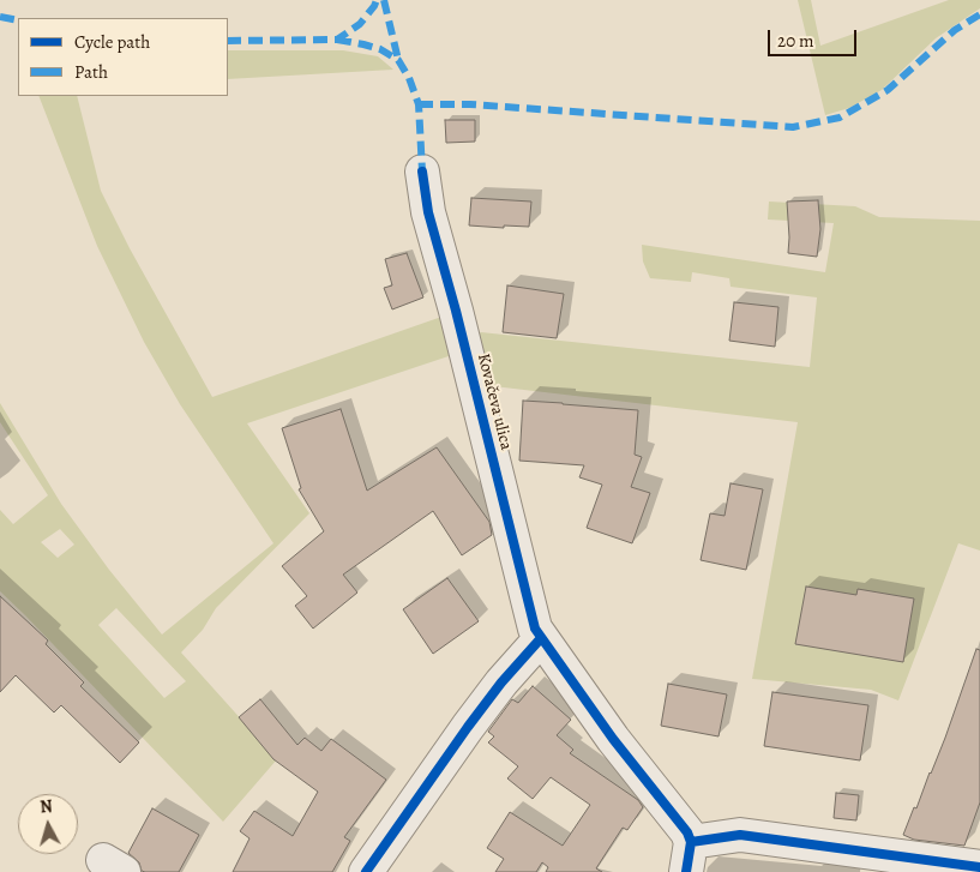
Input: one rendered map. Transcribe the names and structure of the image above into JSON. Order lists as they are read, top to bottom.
{
  "streets": {
    "street": ["Kovačeva ulica"]
  },
  "legend": ["Cycle path", "Path"],
  "scale_bar": "20 m",
  "north": "top"
}
